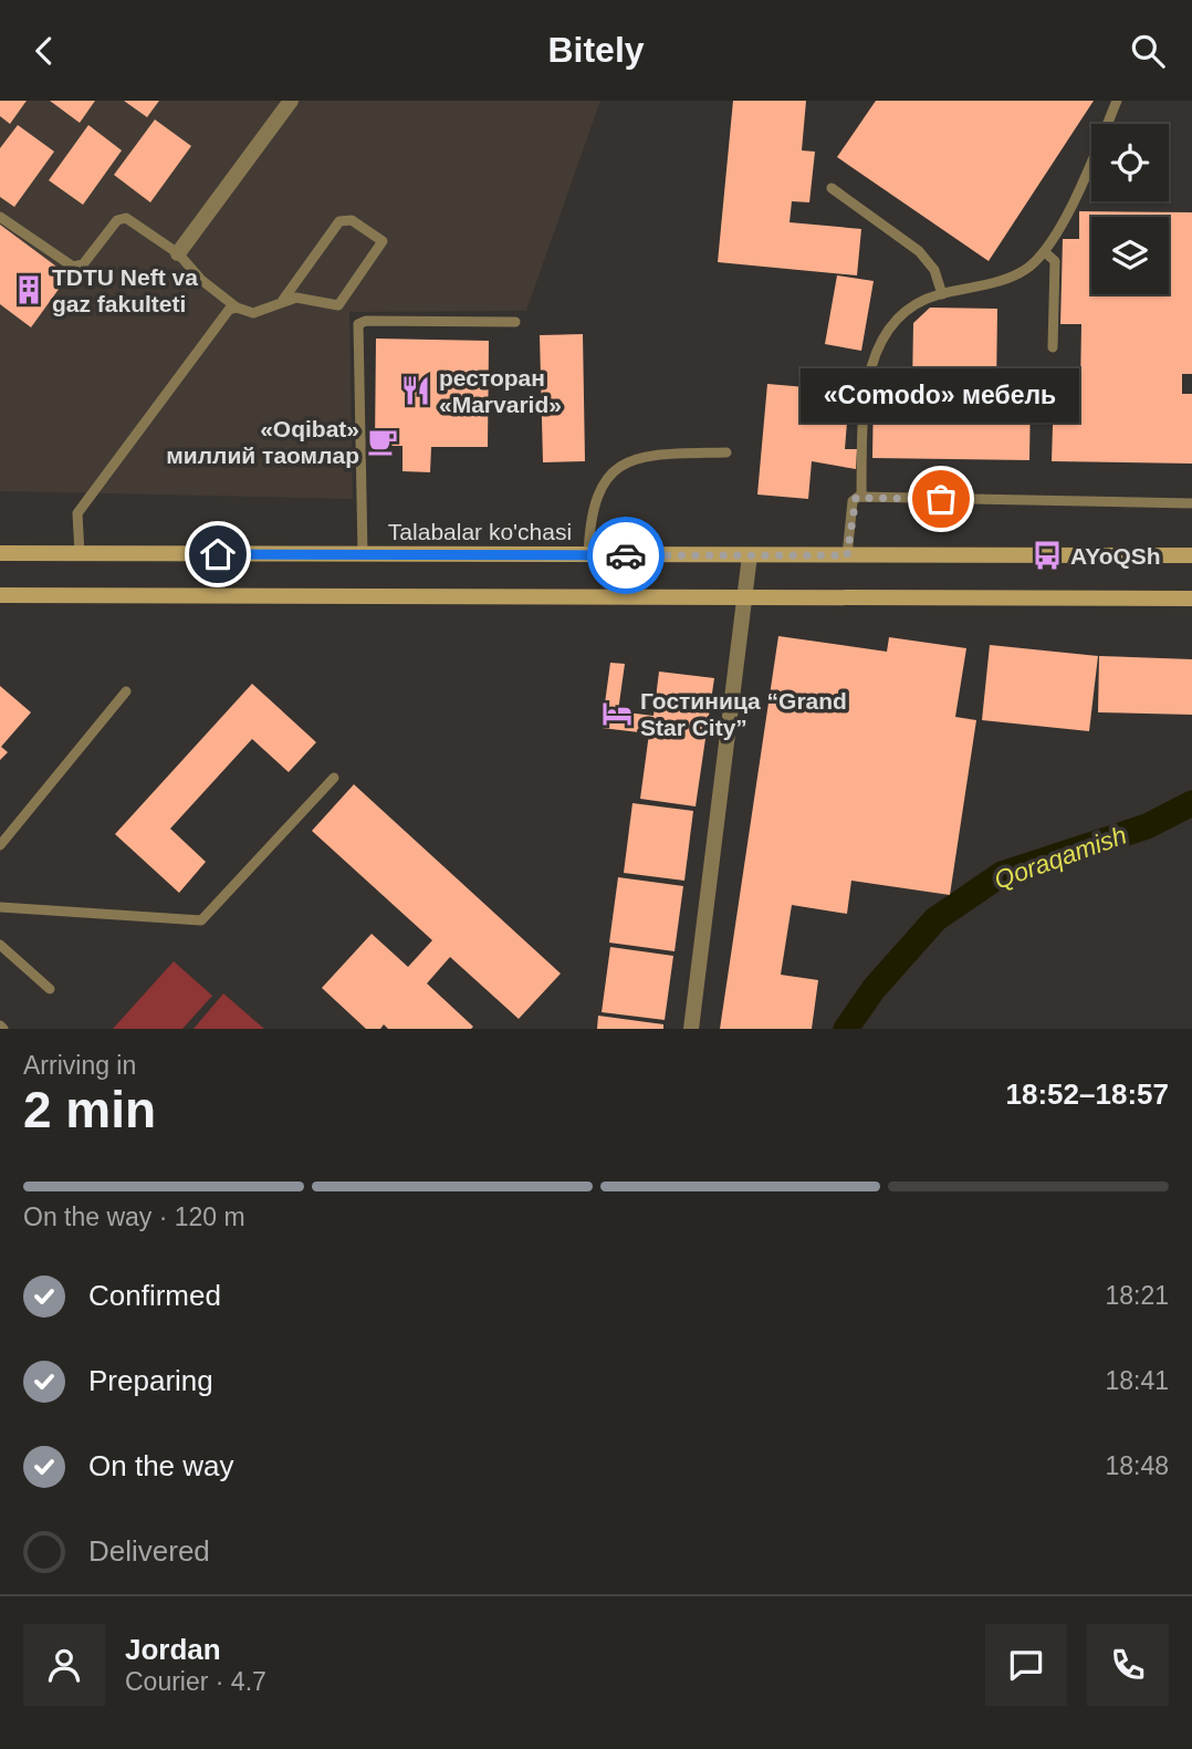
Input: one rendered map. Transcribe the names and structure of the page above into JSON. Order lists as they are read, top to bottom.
{
  "streets": {
    "main road": ["Talabalar ko'chasi"]
  },
  "water": ["Qoraqamish"],
  "places": {
    "building": ["TDTU Neft va gaz fakulteti"],
    "restaurant": ["ресторан «Marvarid»"],
    "cafe": ["«Oqibat» миллий таомлар"],
    "other": ["«Comodo» мебель"],
    "bus stop": ["AYoQSh"],
    "hotel": ["Гостиница “Grand Star City”"]
  },
  "page": {
    "header": "Bitely",
    "bubble": "«Comodo» мебель",
    "heading": ["2 min", "Arriving in", "18:52–18:57"],
    "panel": ["Jordan", "Courier · 4.7"],
    "bar": "On the way · 120 m",
    "list": [
      ["Confirmed", "18:21"],
      ["Preparing", "18:41"],
      ["On the way", "18:48"],
      "Delivered"
    ]
  }
}
